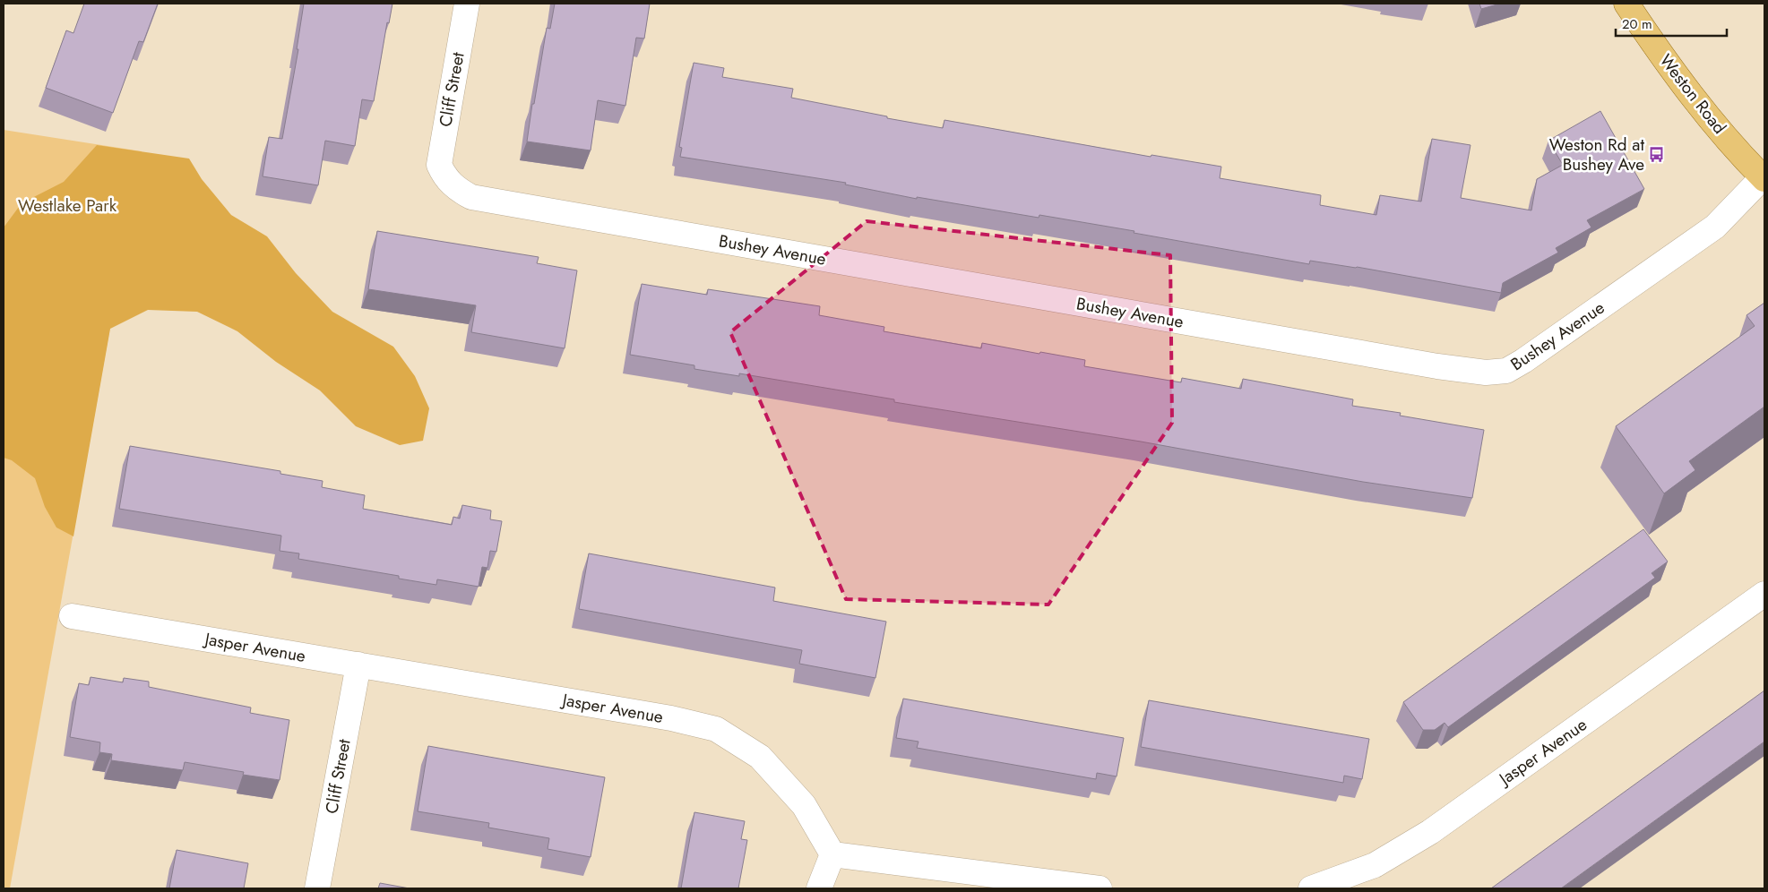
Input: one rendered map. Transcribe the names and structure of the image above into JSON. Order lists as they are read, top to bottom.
{
  "streets": {
    "main road": ["Weston Road"],
    "street": ["Cliff Street", "Bushey Avenue", "Jasper Avenue"]
  },
  "crossings": [
    ["Cliff Street", "Bushey Avenue"],
    ["Cliff Street", "Jasper Avenue"],
    ["Weston Road", "Bushey Avenue"]
  ],
  "parks": ["Westlake Park"],
  "places": {
    "bus stop": ["Weston Rd at Bushey Ave"]
  },
  "scale_bar": "20 m"
}
